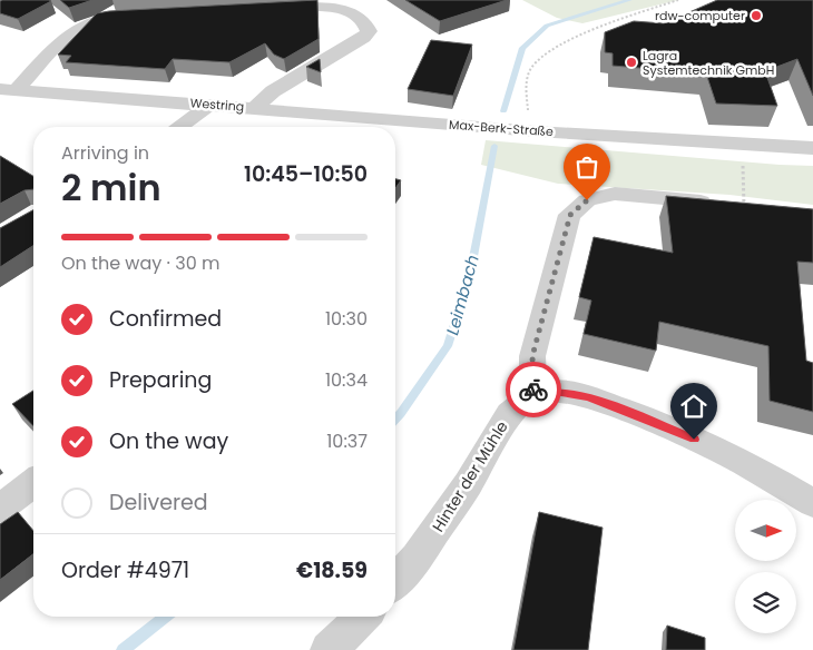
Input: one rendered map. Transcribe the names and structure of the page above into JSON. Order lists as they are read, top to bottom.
{
  "streets": {
    "street": ["Westring", "Max-Berk-Straße", "Hinter der Mühle"]
  },
  "crossings": [
    ["Westring", "Max-Berk-Straße"]
  ],
  "water": ["Leimbach"],
  "places": ["rdw-computer", "Lagra Systemtechnik GmbH"],
  "north": "right",
  "page": {
    "heading": ["2 min", "Arriving in", "10:45–10:50"],
    "panel": ["Order #4971", "€18.59"],
    "bar": "On the way · 30 m",
    "list": [
      ["Confirmed", "10:30"],
      ["Preparing", "10:34"],
      ["On the way", "10:37"],
      "Delivered"
    ]
  }
}
